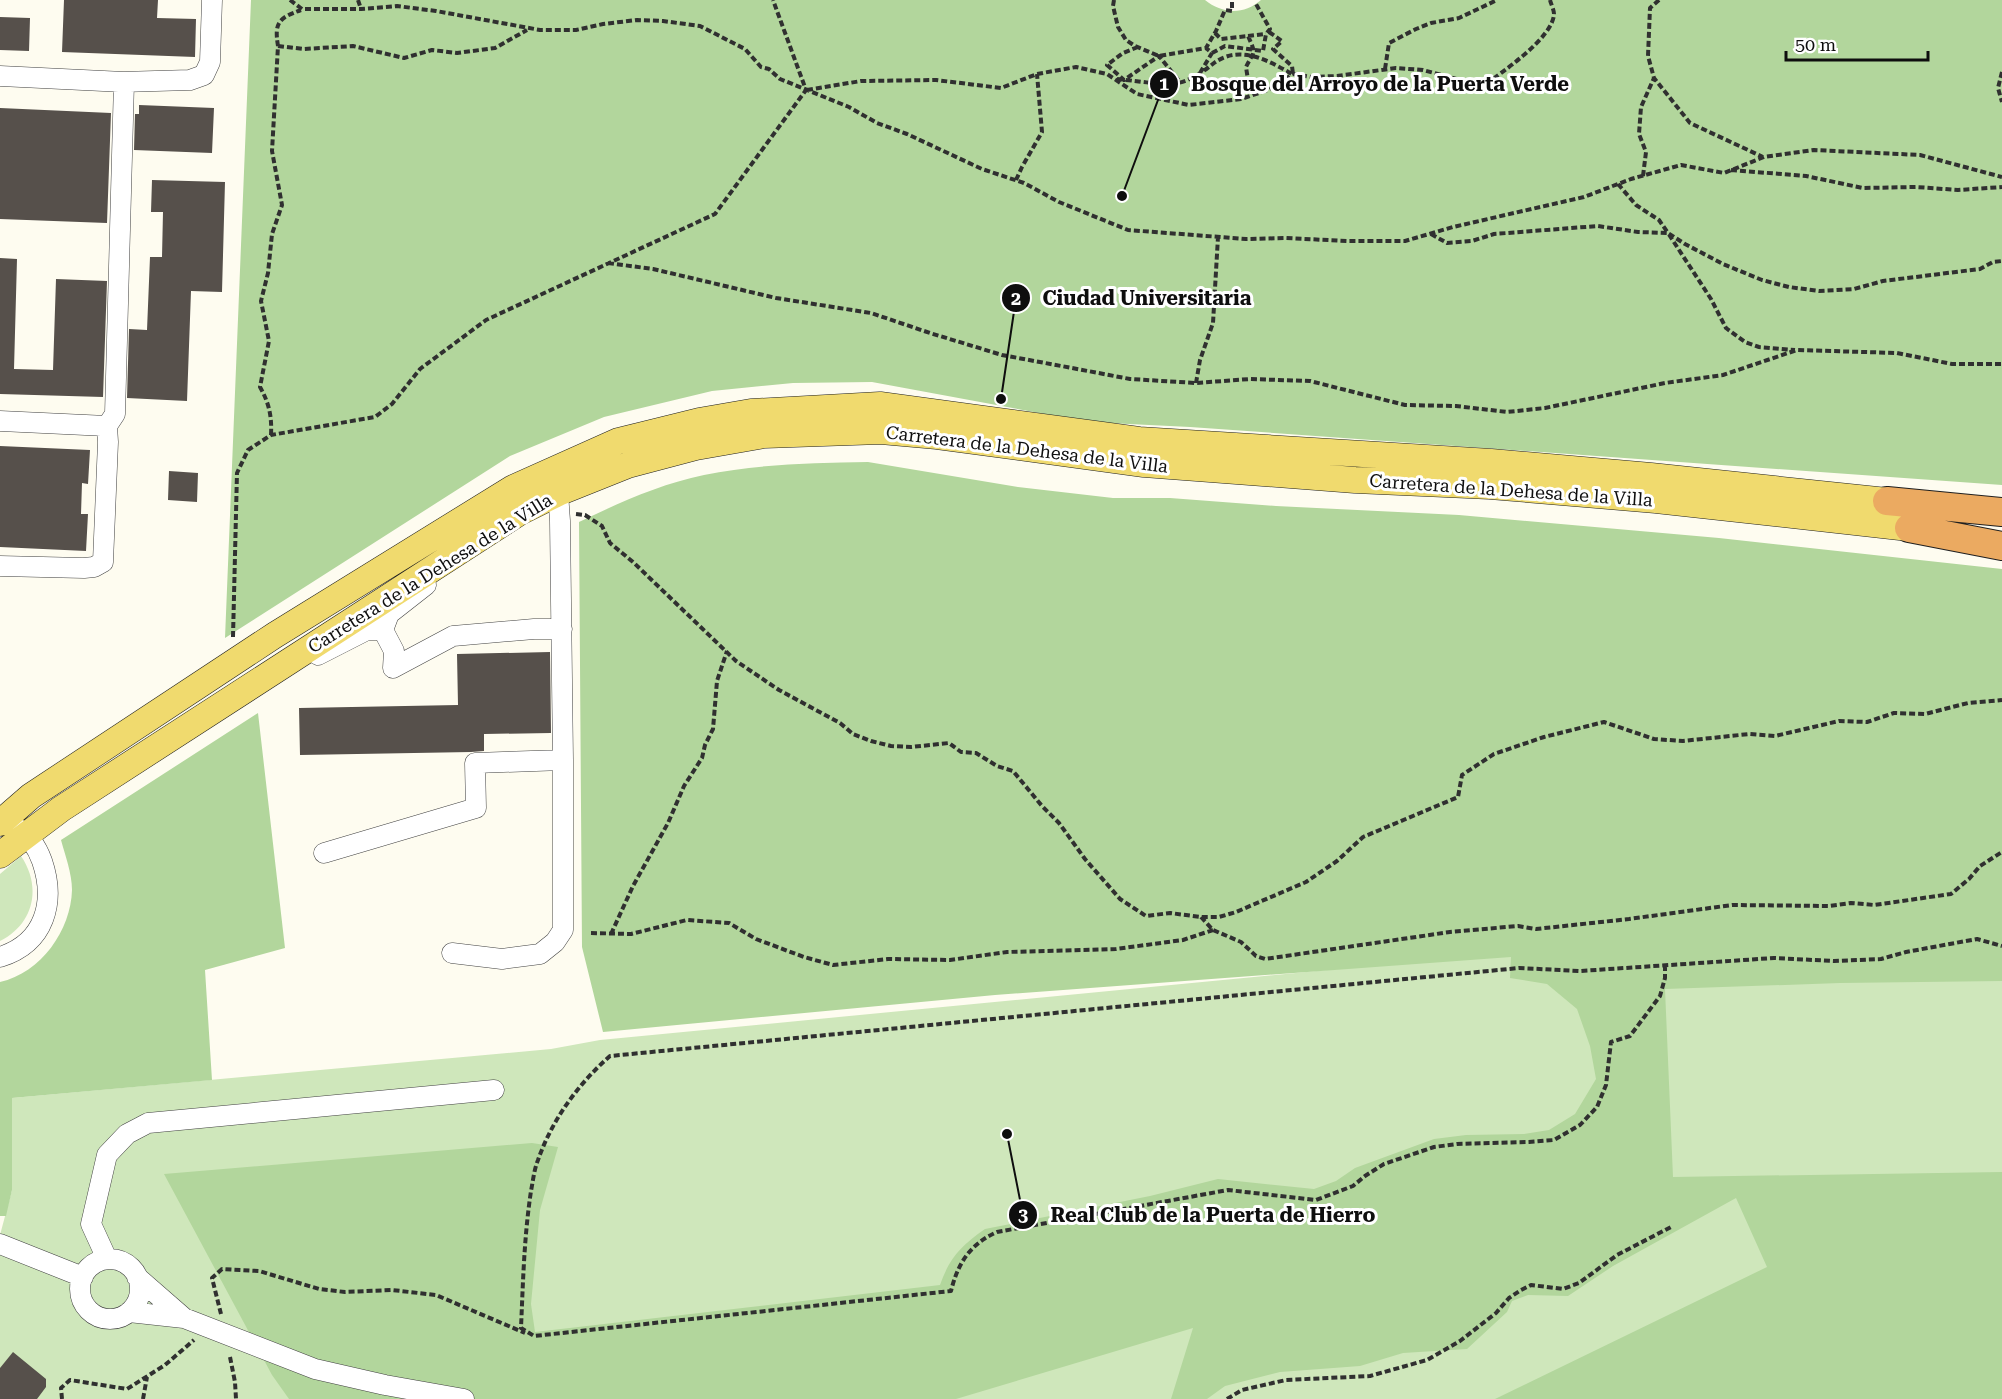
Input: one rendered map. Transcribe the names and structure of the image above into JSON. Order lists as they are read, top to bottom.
{
  "streets": {
    "main road": ["Carretera de la Dehesa de la Villa"]
  },
  "places": ["Bosque del Arroyo de la Puerta Verde", "Ciudad Universitaria", "Real Club de la Puerta de Hierro"],
  "scale_bar": "50 m"
}
